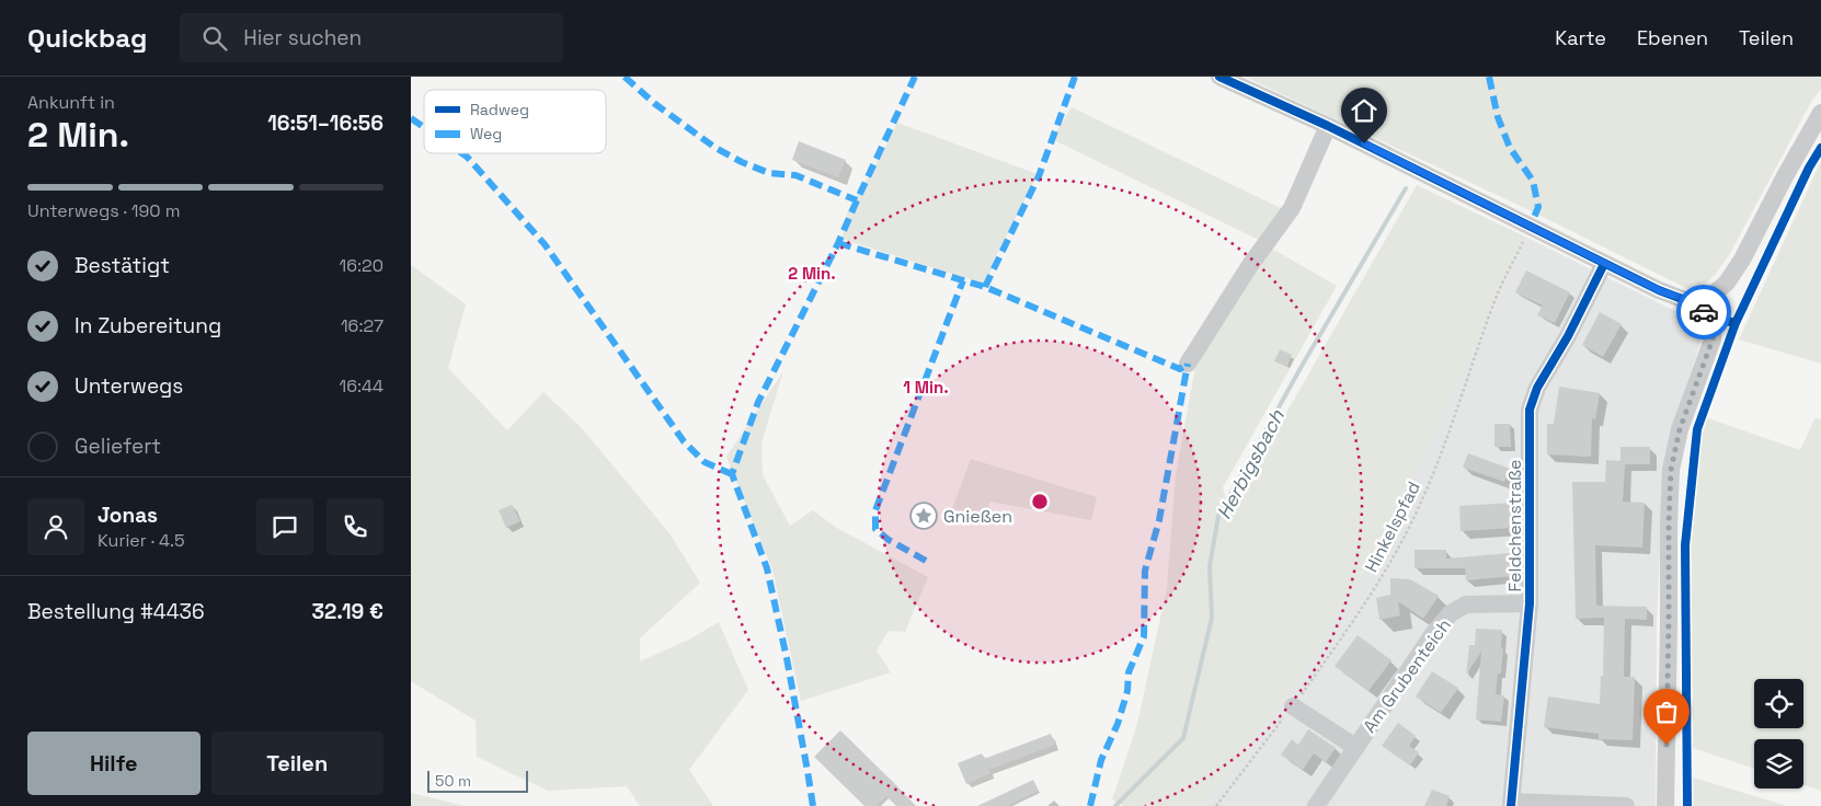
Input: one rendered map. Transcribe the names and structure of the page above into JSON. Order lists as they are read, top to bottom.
{
  "streets": {
    "street": ["Feldchenstraße", "Am Grubenteich"],
    "path": ["Hinkelspfad"]
  },
  "crossings": [
    ["Feldchenstraße", "Am Grubenteich"]
  ],
  "water": ["Herbigsbach"],
  "places": {
    "place": ["Gnießen"]
  },
  "legend": ["Radweg", "Weg"],
  "scale_bar": "50 m",
  "page": {
    "header": "Quickbag",
    "search": "Hier suchen",
    "nav": ["Karte", "Ebenen", "Teilen"],
    "heading": ["2 Min.", "Ankunft in", "16:51–16:56"],
    "panel": [
      "Jonas",
      "Kurier · 4.5",
      "Bestellung #4436",
      "32.19 €"
    ],
    "bar": "Unterwegs · 190 m",
    "list": [
      ["Bestätigt", "16:20"],
      ["In Zubereitung", "16:27"],
      ["Unterwegs", "16:44"],
      "Geliefert"
    ],
    "buttons": ["Hilfe", "Teilen"],
    "scale": "50 m"
  },
  "rings": ["2 Min.", "1 Min."]
}
